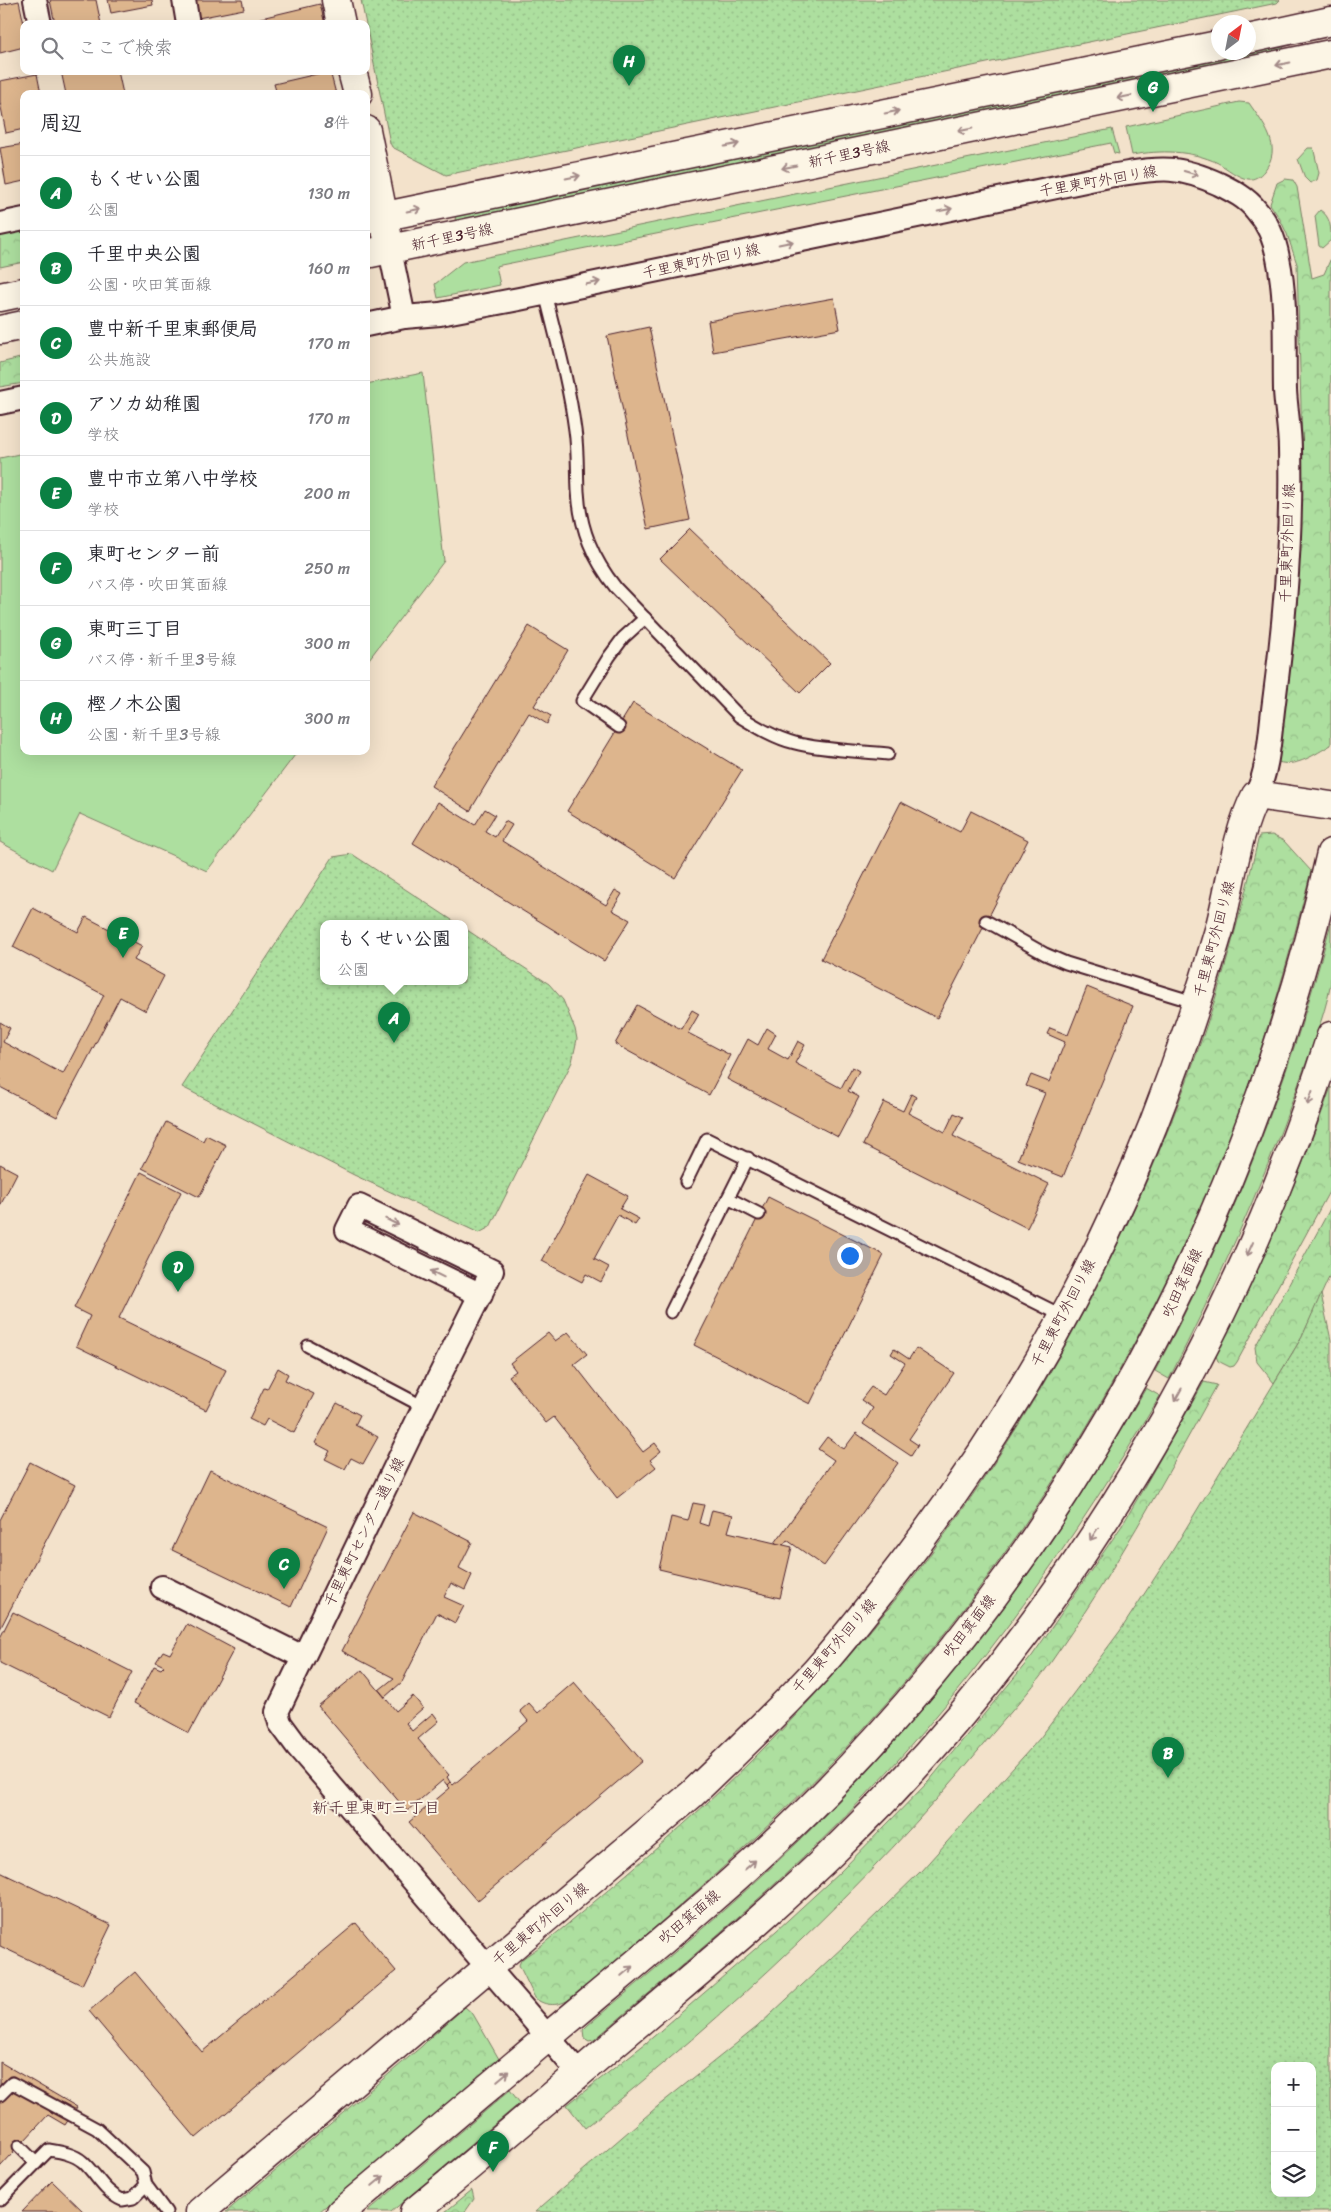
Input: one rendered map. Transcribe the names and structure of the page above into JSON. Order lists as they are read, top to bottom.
{
  "streets": {
    "street": [
      "新千里3号線",
      "千里東町外回り線",
      "吹田箕面線",
      "千里東町センター通り線"
    ]
  },
  "crossings": [
    ["千里東町外回り線", "千里東町センター通り線"],
    ["吹田箕面線", "千里東町センター通り線"]
  ],
  "districts": ["新千里東町三丁目"],
  "north": "top right",
  "page": {
    "search": "ここで検索",
    "pins": [
      "H",
      "G",
      "E",
      "A",
      "D",
      "C",
      "B",
      "F"
    ],
    "heading": ["周辺", "8件"],
    "list": [
      {
        "mark": "A",
        "name": "もくせい公園",
        "note": "公園",
        "value": "130 m"
      },
      {
        "mark": "B",
        "name": "千里中央公園",
        "note": "公園 · 吹田箕面線",
        "value": "160 m"
      },
      {
        "mark": "C",
        "name": "豊中新千里東郵便局",
        "note": "公共施設",
        "value": "170 m"
      },
      {
        "mark": "D",
        "name": "アソカ幼稚園",
        "note": "学校",
        "value": "170 m"
      },
      {
        "mark": "E",
        "name": "豊中市立第八中学校",
        "note": "学校",
        "value": "200 m"
      },
      {
        "mark": "F",
        "name": "東町センター前",
        "note": "バス停 · 吹田箕面線",
        "value": "250 m"
      },
      {
        "mark": "G",
        "name": "東町三丁目",
        "note": "バス停 · 新千里3号線",
        "value": "300 m"
      },
      {
        "mark": "H",
        "name": "樫ノ木公園",
        "note": "公園 · 新千里3号線",
        "value": "300 m"
      }
    ],
    "popup": ["もくせい公園", "公園"],
    "map_buttons": ["+", "−"]
  }
}
